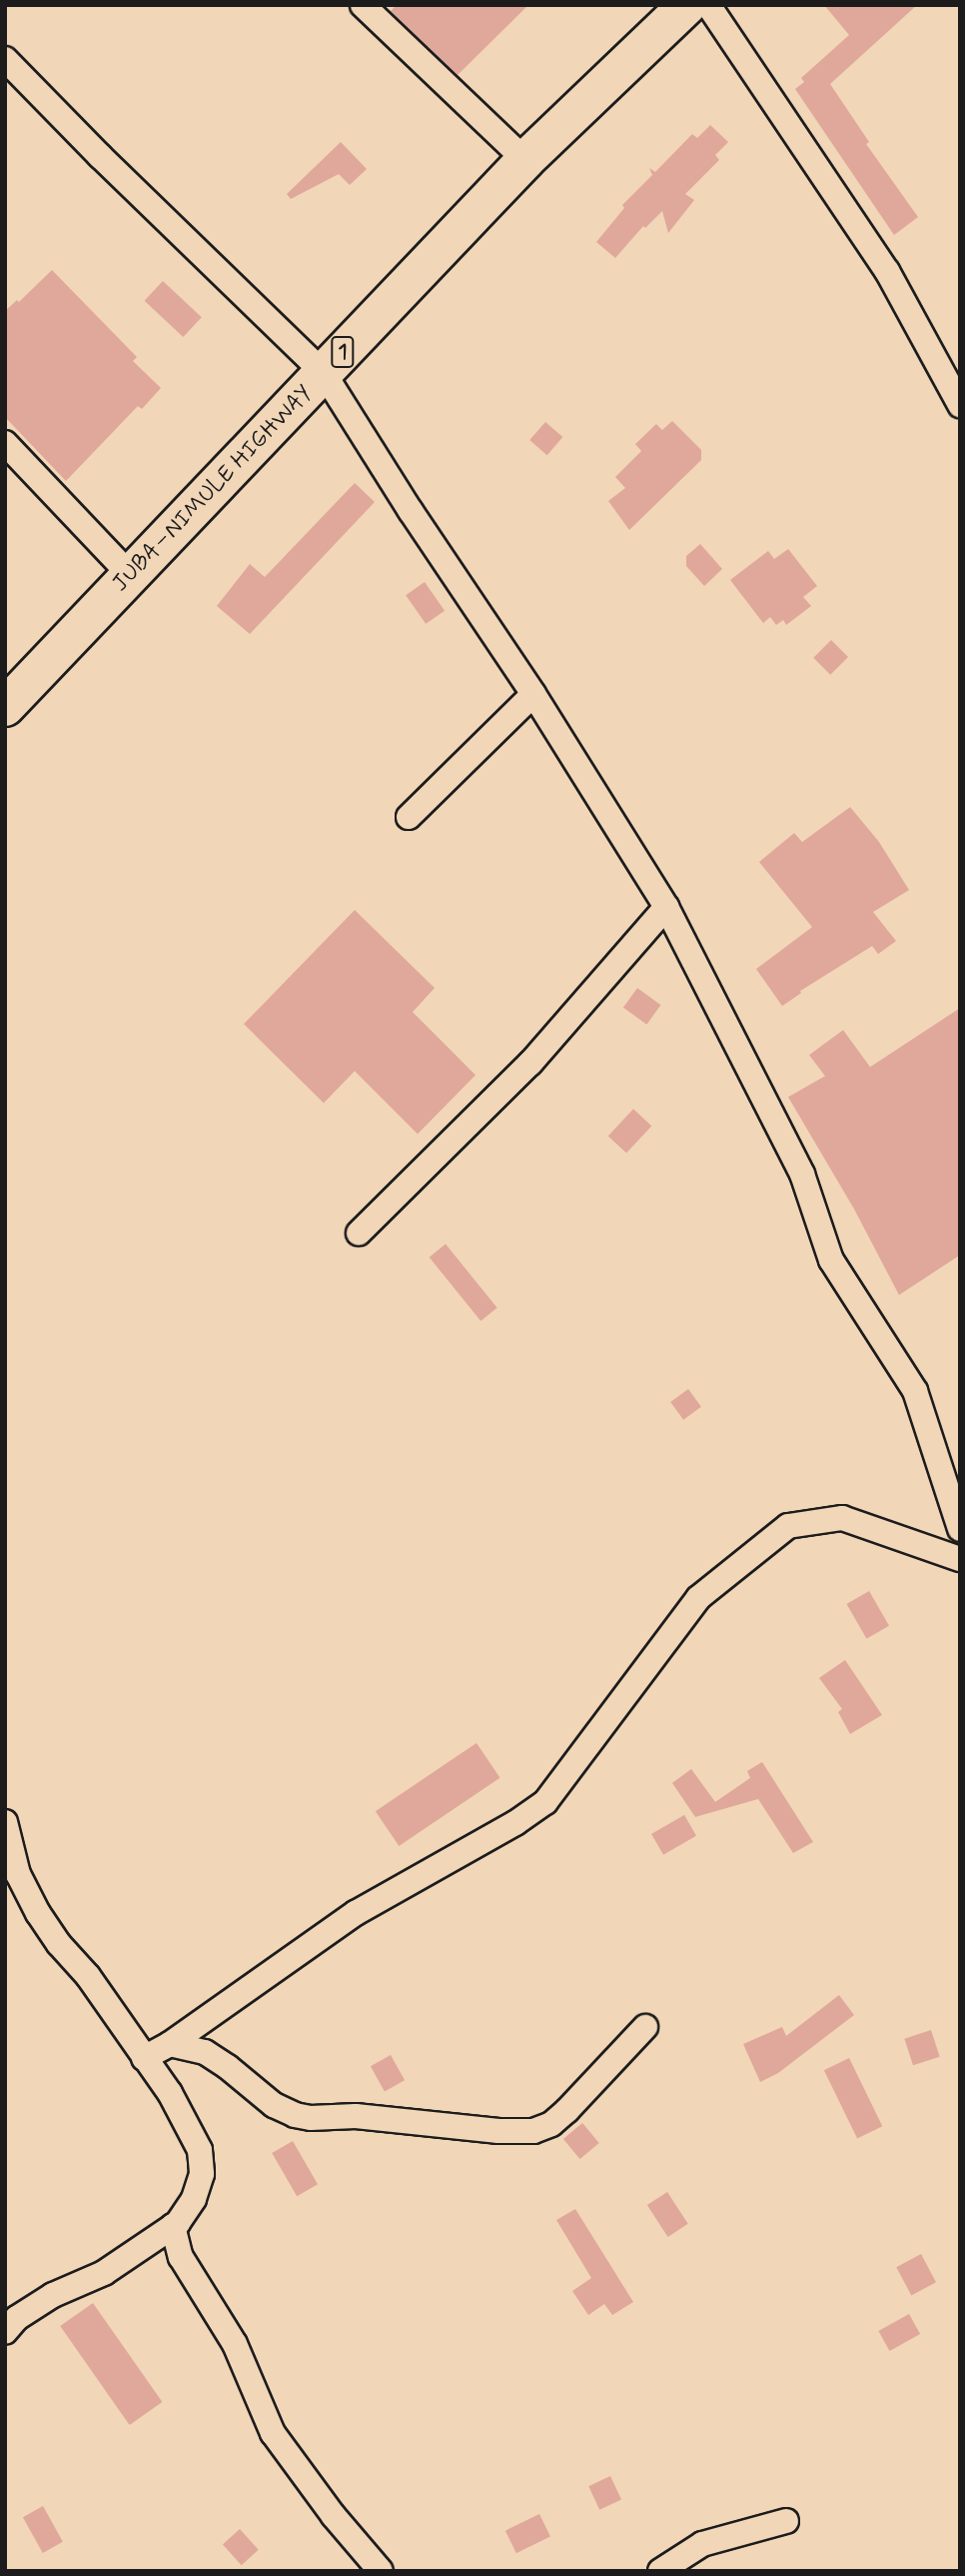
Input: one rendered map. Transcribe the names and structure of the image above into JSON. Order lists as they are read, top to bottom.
{
  "streets": {
    "main road": ["1", "JUBA–NIMULE HIGHWAY"]
  }
}
